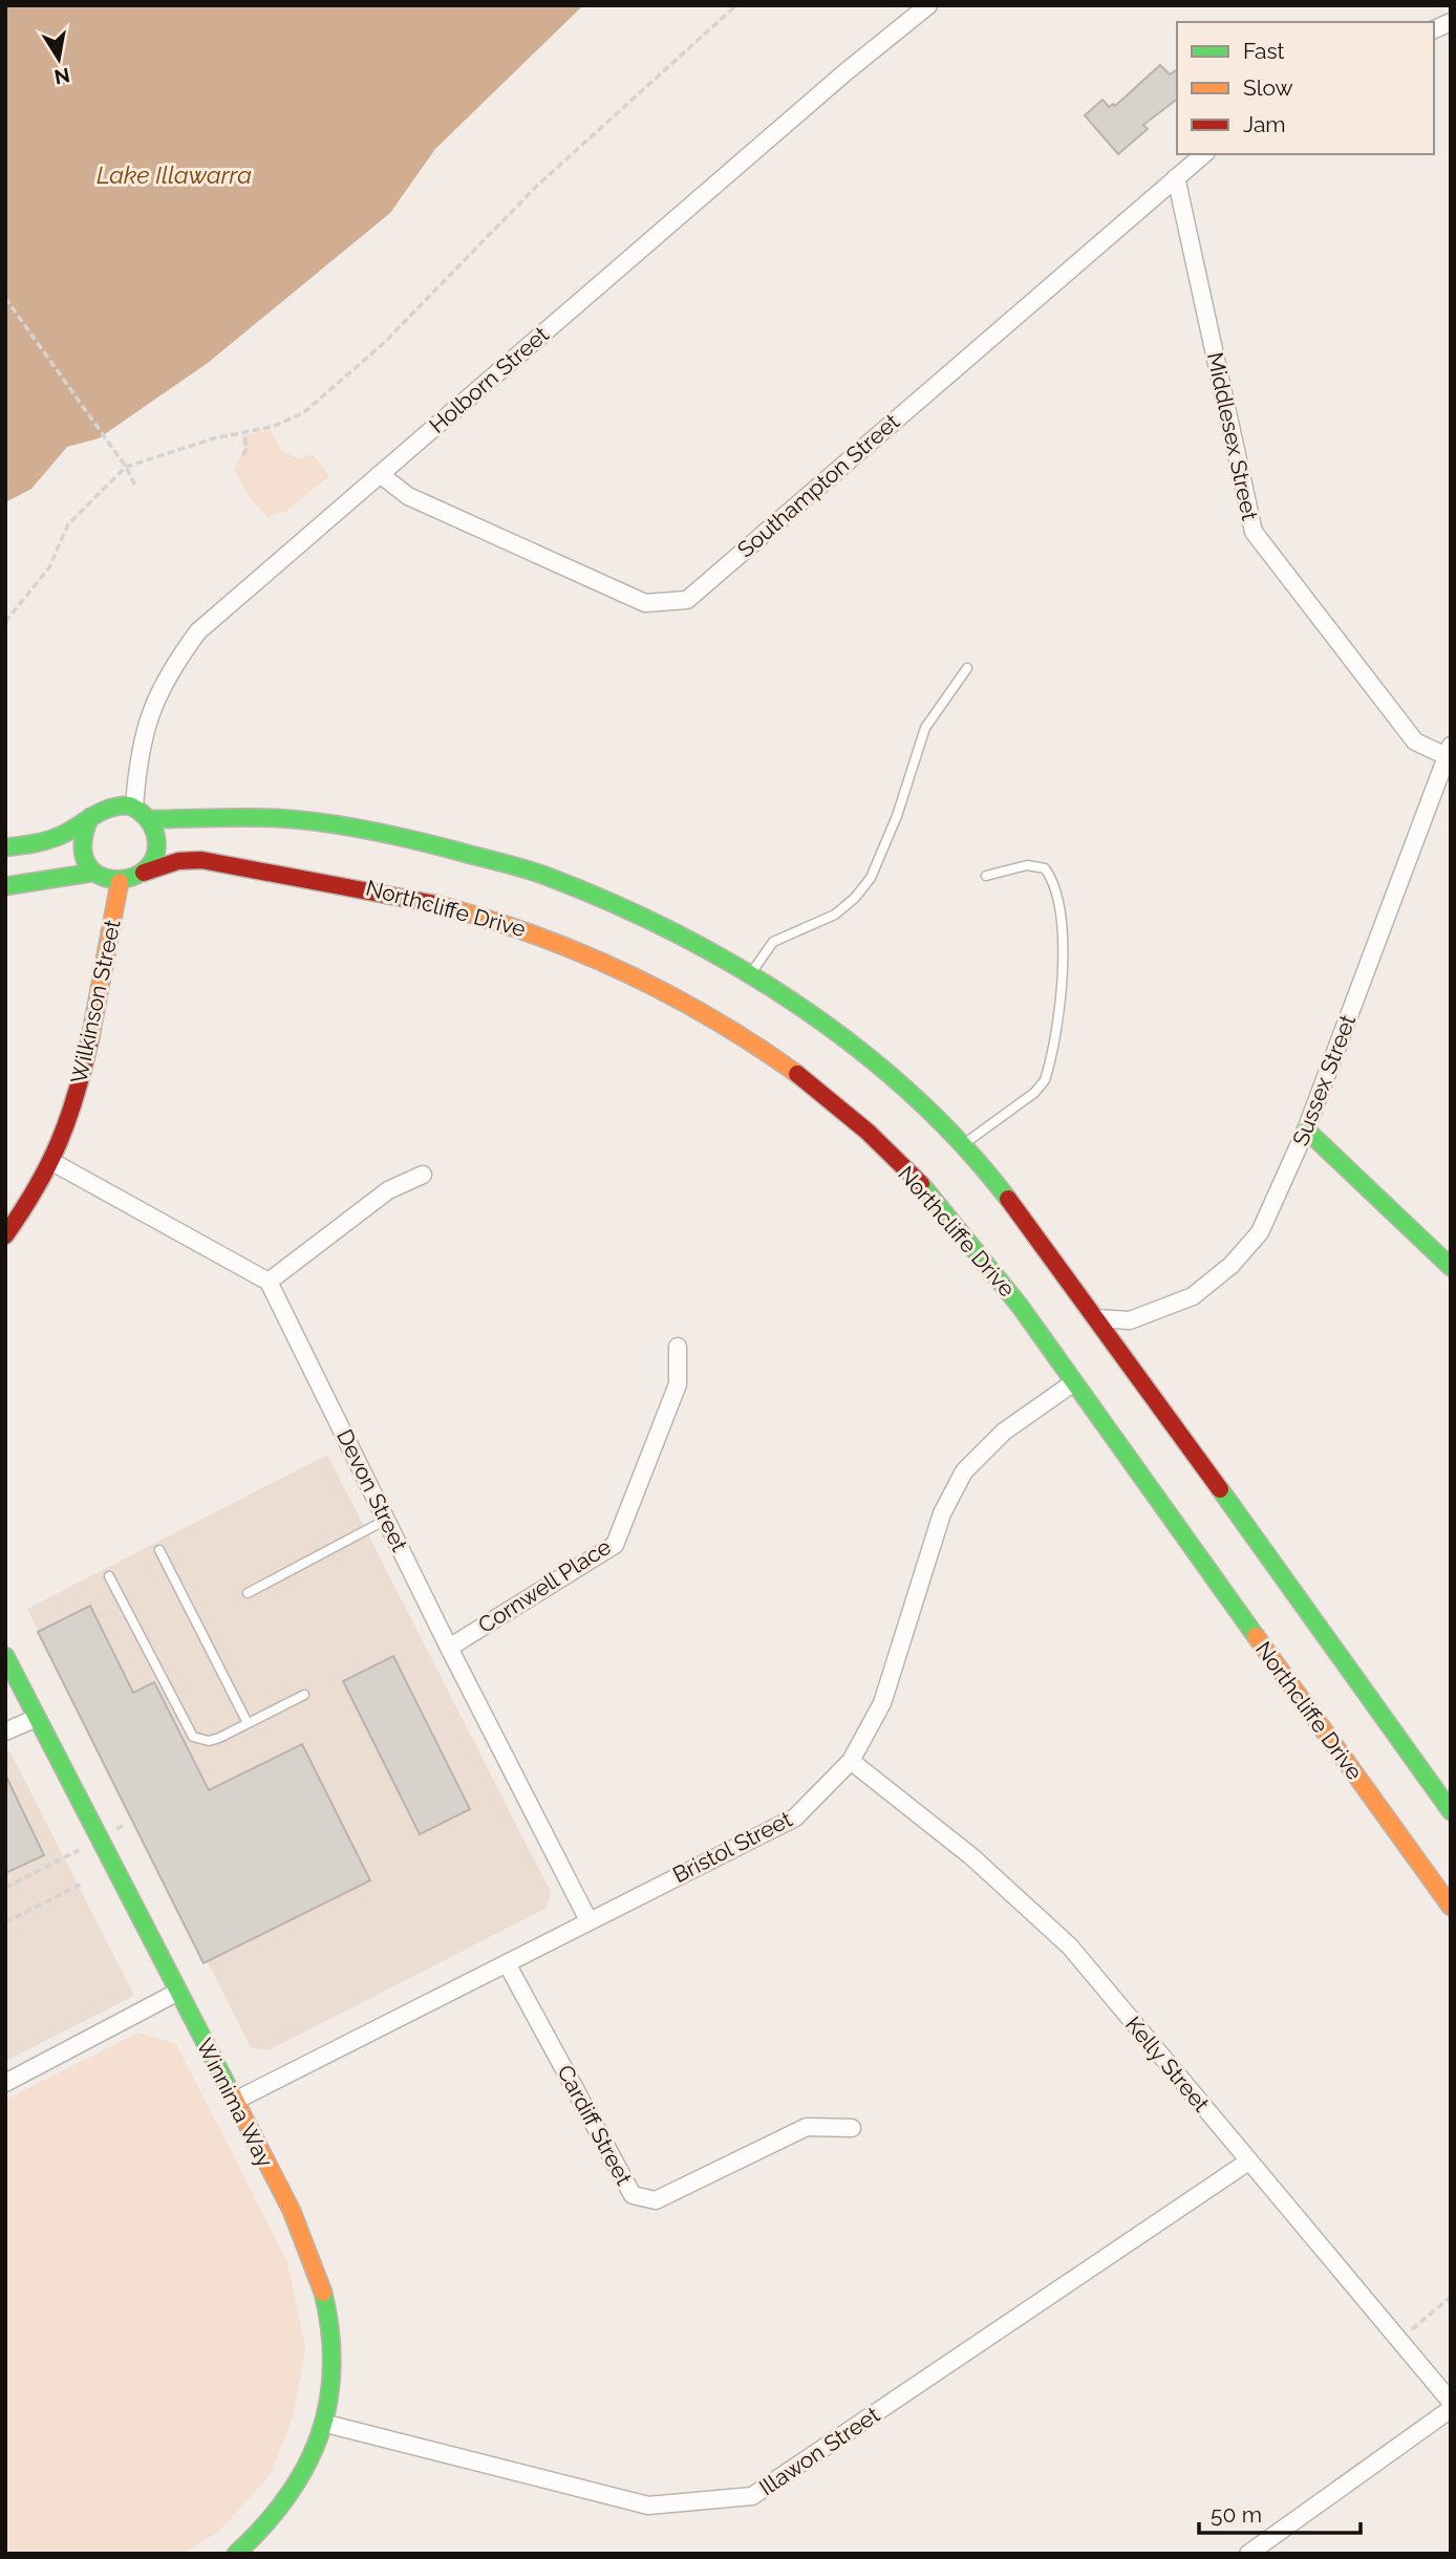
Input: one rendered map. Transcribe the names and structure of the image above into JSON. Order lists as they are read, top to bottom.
{
  "streets": {
    "main road": ["Northcliffe Drive", "Wilkinson Street", "Winnima Way"],
    "street": [
      "Holborn Street",
      "Middlesex Street",
      "Southampton Street",
      "Sussex Street",
      "Devon Street",
      "Cornwell Place",
      "Bristol Street",
      "Kelly Street",
      "Cardiff Street",
      "Illawon Street"
    ]
  },
  "crossings": [
    ["Holborn Street", "Southampton Street"],
    ["Holborn Street", "Northcliffe Drive"],
    ["Holborn Street", "Wilkinson Street"],
    ["Middlesex Street", "Southampton Street"],
    ["Middlesex Street", "Sussex Street"],
    ["Northcliffe Drive", "Wilkinson Street"],
    ["Northcliffe Drive", "Bristol Street"],
    ["Devon Street", "Cornwell Place"],
    ["Devon Street", "Bristol Street"],
    ["Bristol Street", "Kelly Street"],
    ["Bristol Street", "Winnima Way"],
    ["Bristol Street", "Cardiff Street"],
    ["Kelly Street", "Illawon Street"],
    ["Winnima Way", "Illawon Street"]
  ],
  "water": ["Lake Illawarra"],
  "legend": ["Fast", "Slow", "Jam"],
  "scale_bar": "50 m",
  "north": "bottom"
}
